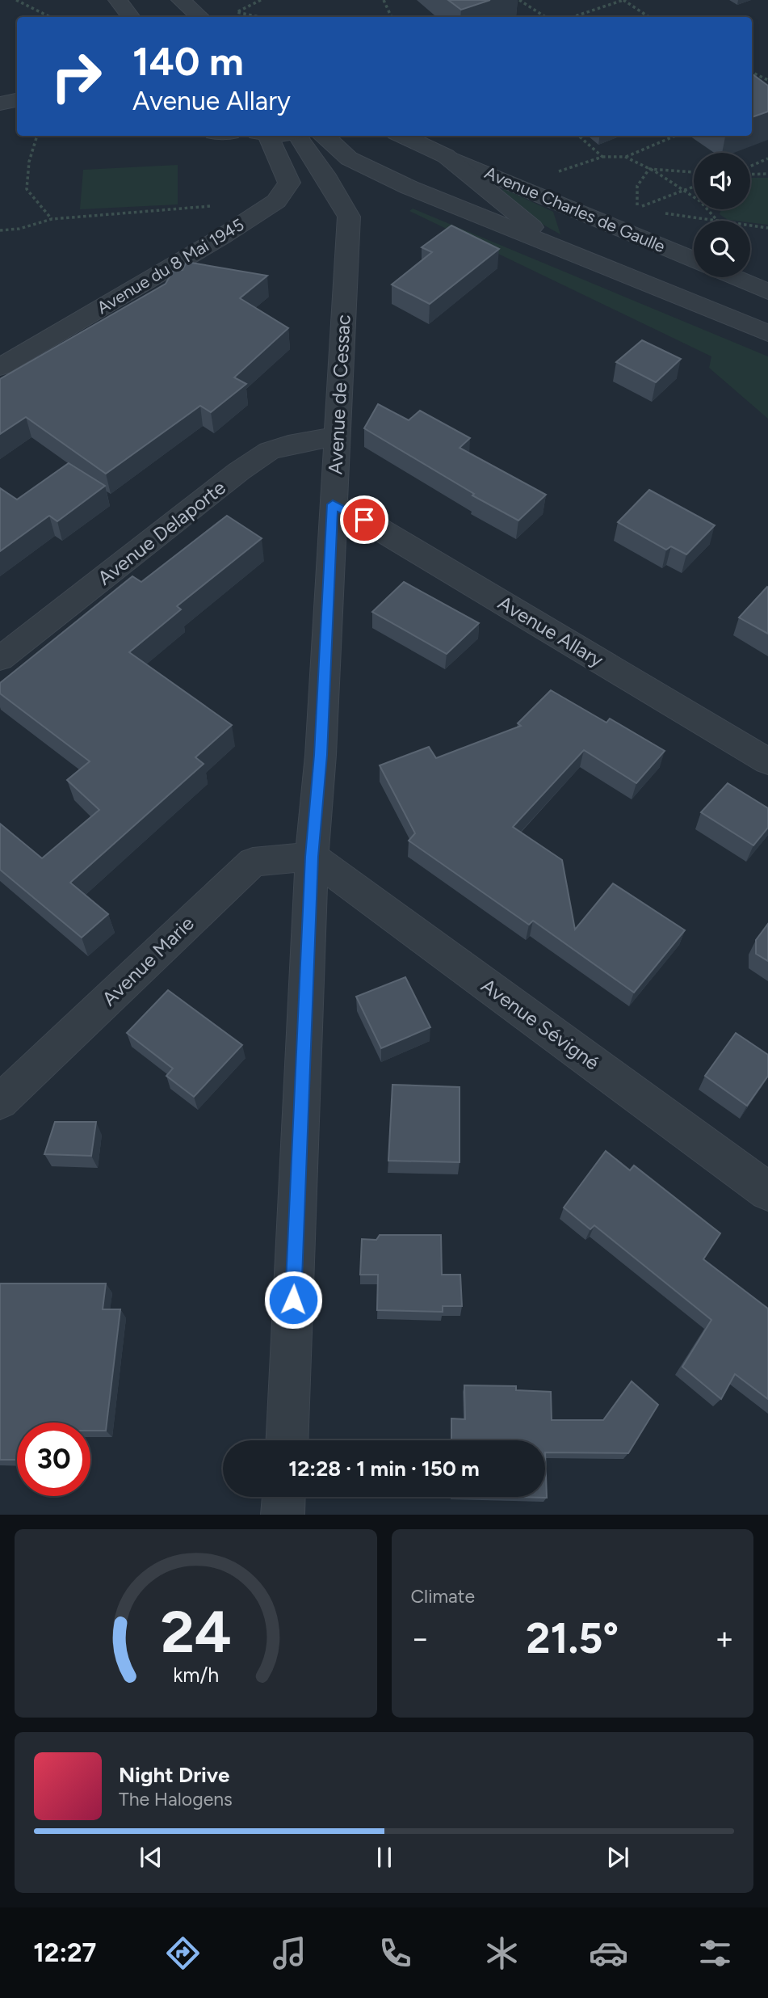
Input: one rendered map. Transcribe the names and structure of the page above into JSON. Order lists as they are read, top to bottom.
{
  "streets": {
    "street": [
      "Avenue Charles de Gaulle",
      "Avenue du 8 Mai 1945",
      "Avenue de Cessac",
      "Avenue Delaporte",
      "Avenue Allary",
      "Avenue Marie",
      "Avenue Sévigné"
    ]
  },
  "crossings": [
    ["Avenue de Cessac", "Avenue Delaporte"],
    ["Avenue de Cessac", "Avenue Allary"],
    ["Avenue de Cessac", "Avenue Marie"],
    ["Avenue de Cessac", "Avenue Sévigné"],
    ["Avenue Marie", "Avenue Sévigné"]
  ],
  "page": {
    "turn": ["140 m", "Avenue Allary"],
    "limit": "30",
    "trip": "12:28 · 1 min · 150 m",
    "tile": "Climate",
    "heat": ["−", "21.5°", "+"],
    "song": ["Night Drive", "The Halogens"],
    "tabs": "12:27",
    "gauge": ["24", "km/h"]
  }
}
